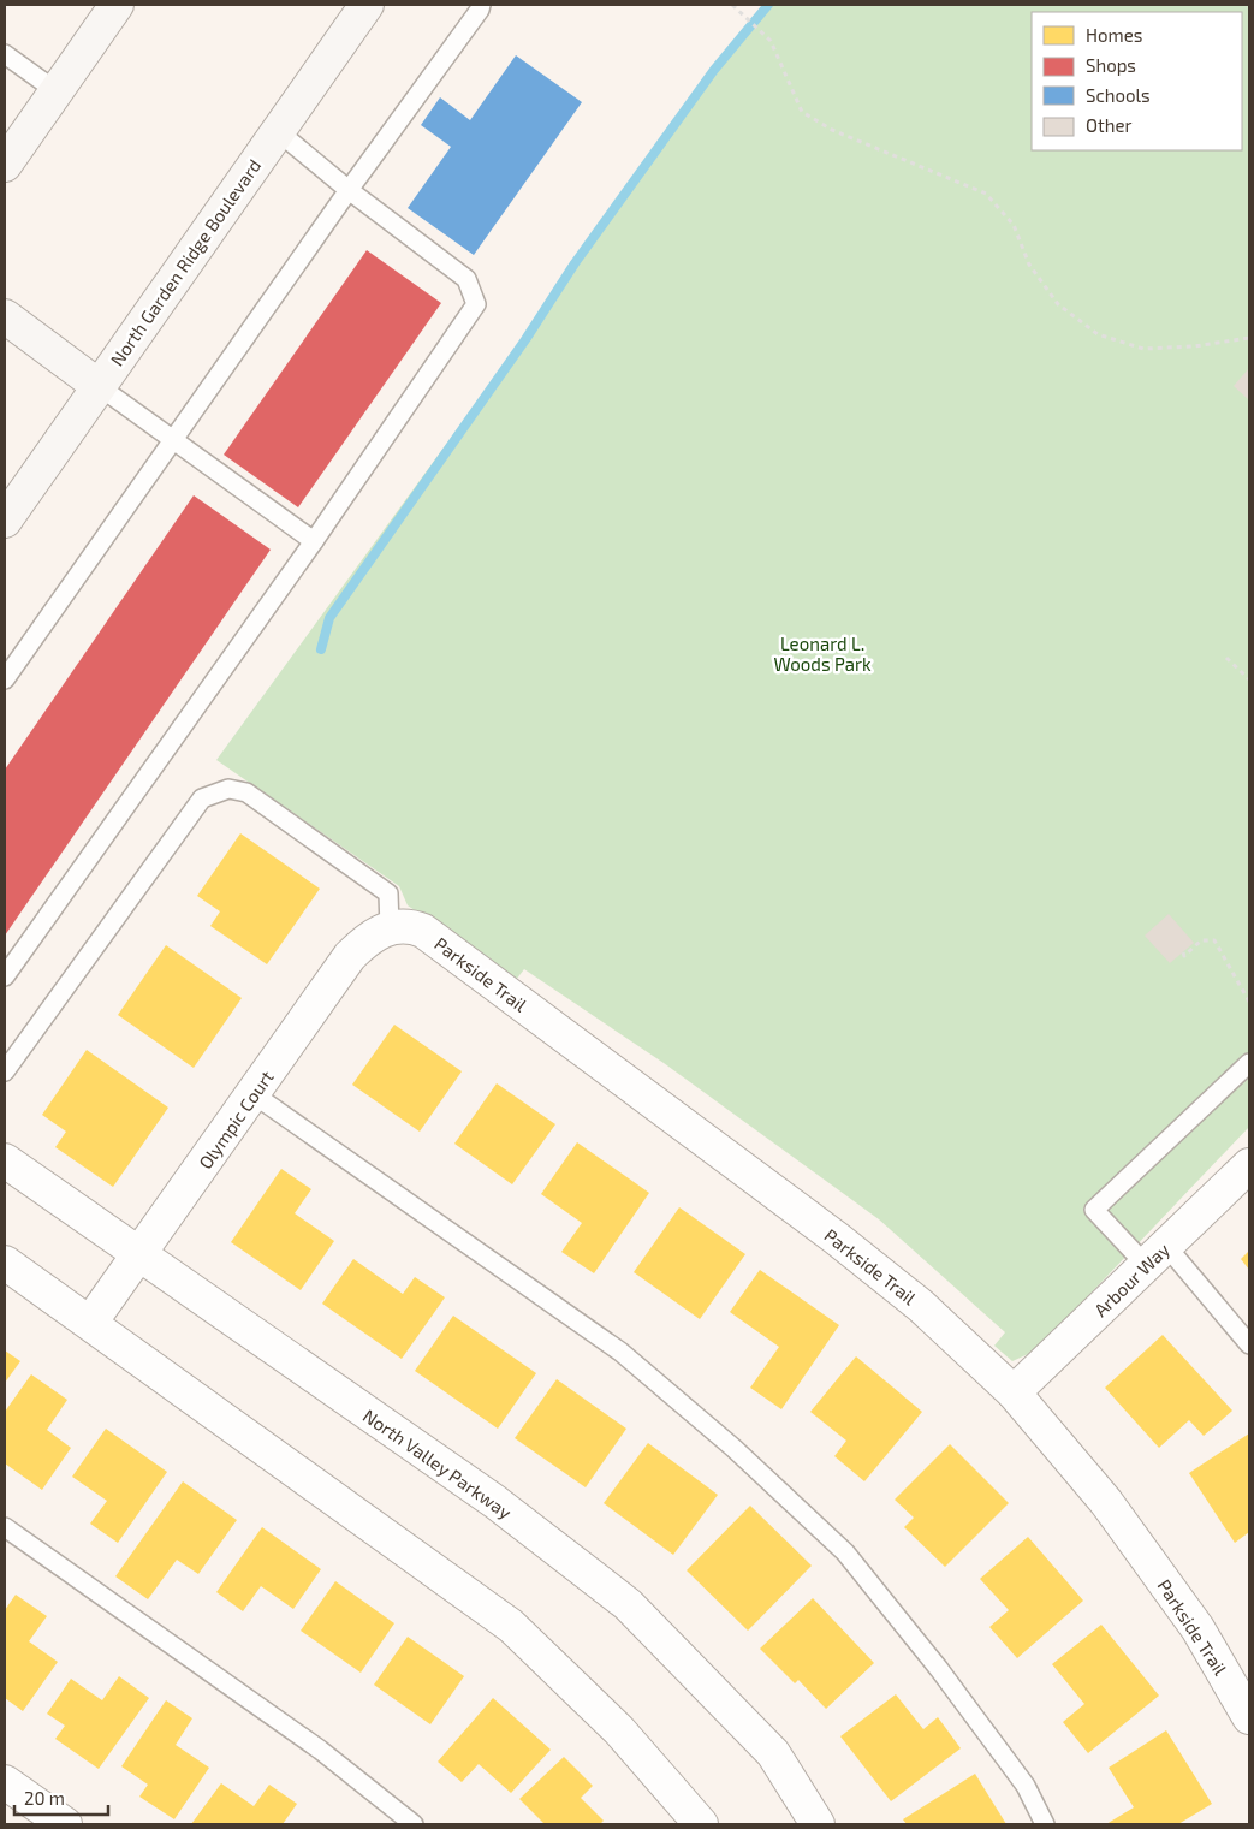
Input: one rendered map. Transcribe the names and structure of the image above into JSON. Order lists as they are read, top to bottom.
{
  "streets": {
    "main road": ["North Garden Ridge Boulevard"],
    "street": [
      "Parkside Trail",
      "Olympic Court",
      "Arbour Way",
      "North Valley Parkway"
    ]
  },
  "crossings": [
    ["Parkside Trail", "Olympic Court"],
    ["Parkside Trail", "Arbour Way"],
    ["Olympic Court", "North Valley Parkway"]
  ],
  "parks": ["Leonard L. Woods Park"],
  "legend": [
    "Homes",
    "Shops",
    "Schools",
    "Other"
  ],
  "scale_bar": "20 m"
}
